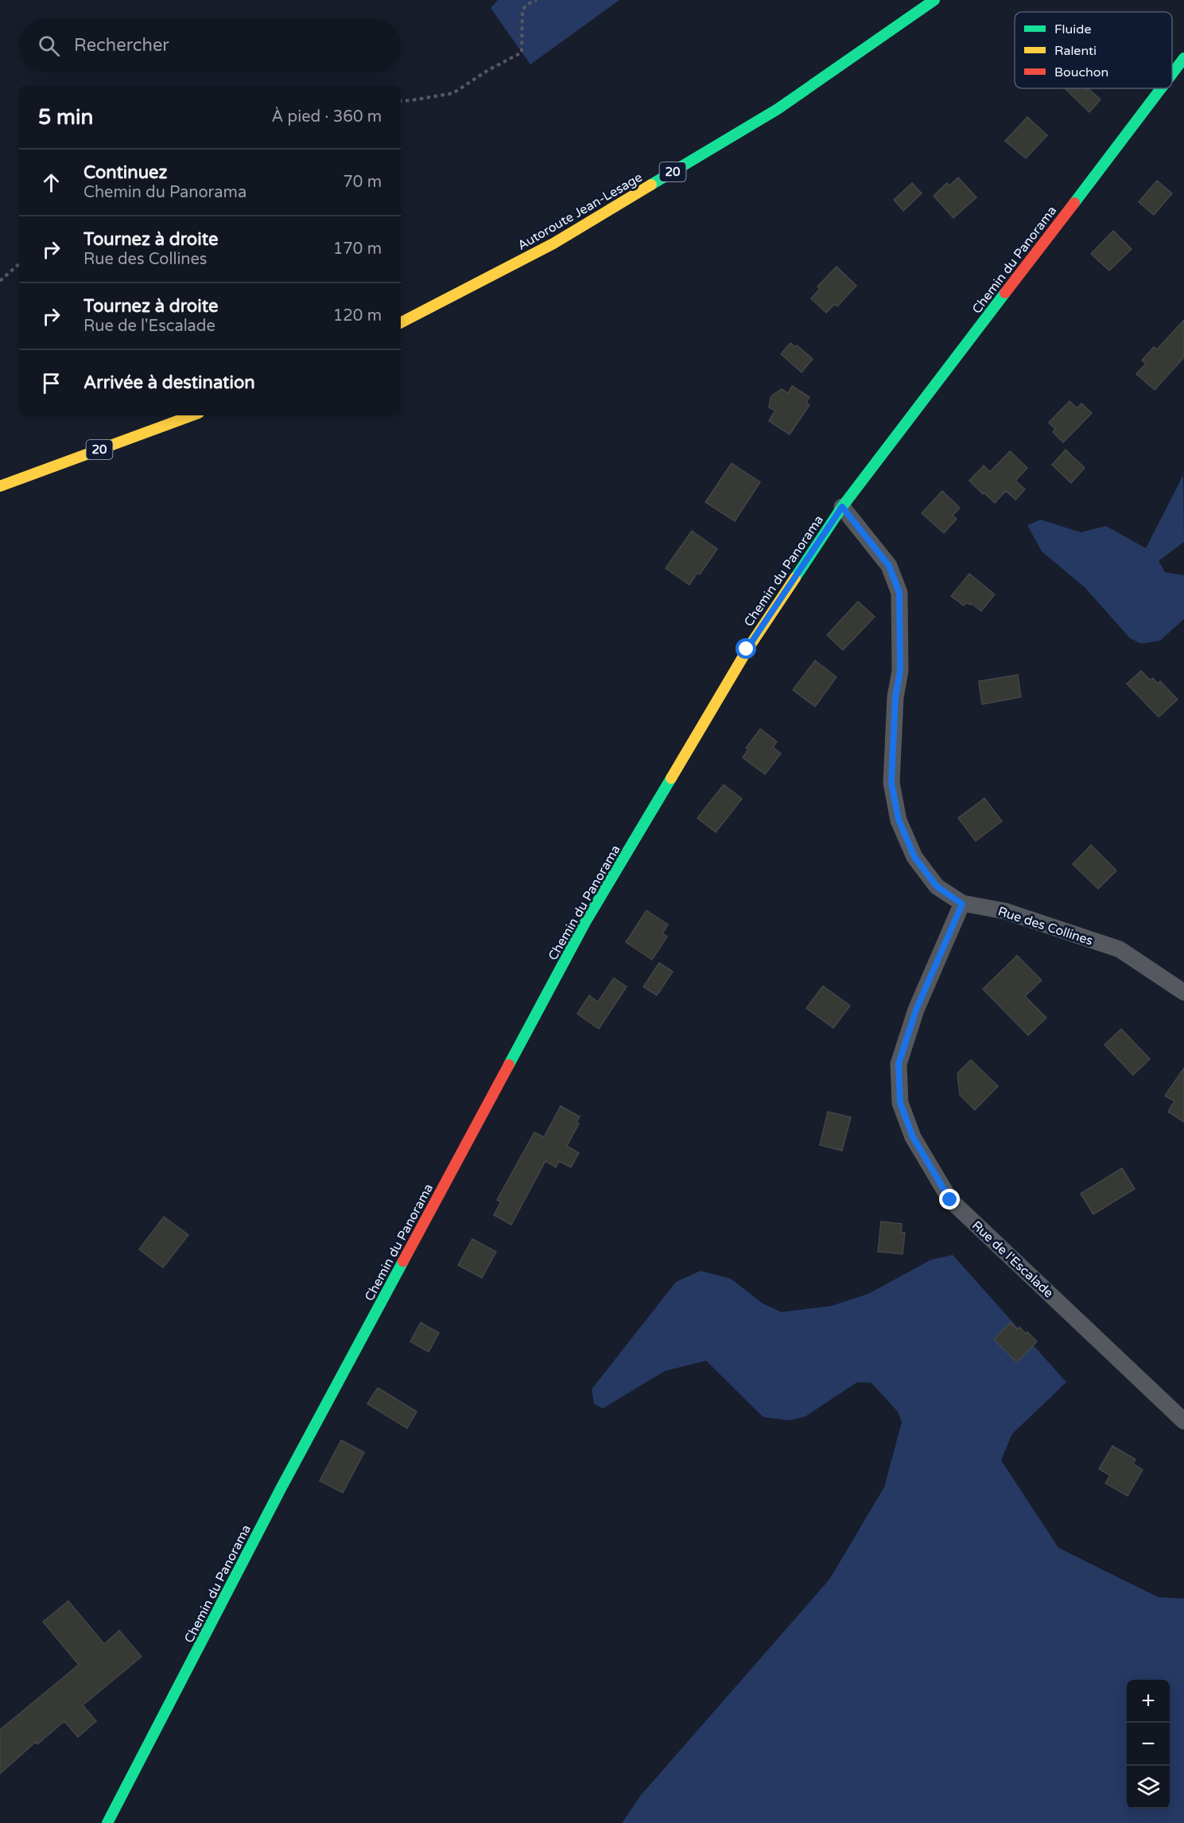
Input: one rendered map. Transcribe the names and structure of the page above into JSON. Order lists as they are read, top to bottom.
{
  "streets": {
    "main road": ["20", "Autoroute Jean-Lesage", "Chemin du Panorama"],
    "street": ["Rue des Collines", "Rue de l'Escalade"]
  },
  "crossings": [
    ["Chemin du Panorama", "Rue des Collines"],
    ["Rue des Collines", "Rue de l'Escalade"]
  ],
  "legend": ["Fluide", "Ralenti", "Bouchon"],
  "page": {
    "search": "Rechercher",
    "heading": ["5 min", "À pied · 360 m"],
    "list": [
      ["Continuez", "Chemin du Panorama", "70 m"],
      ["Tournez à droite", "Rue des Collines", "170 m"],
      ["Tournez à droite", "Rue de l'Escalade", "120 m"],
      "Arrivée à destination"
    ],
    "map_buttons": ["+", "−"]
  }
}
